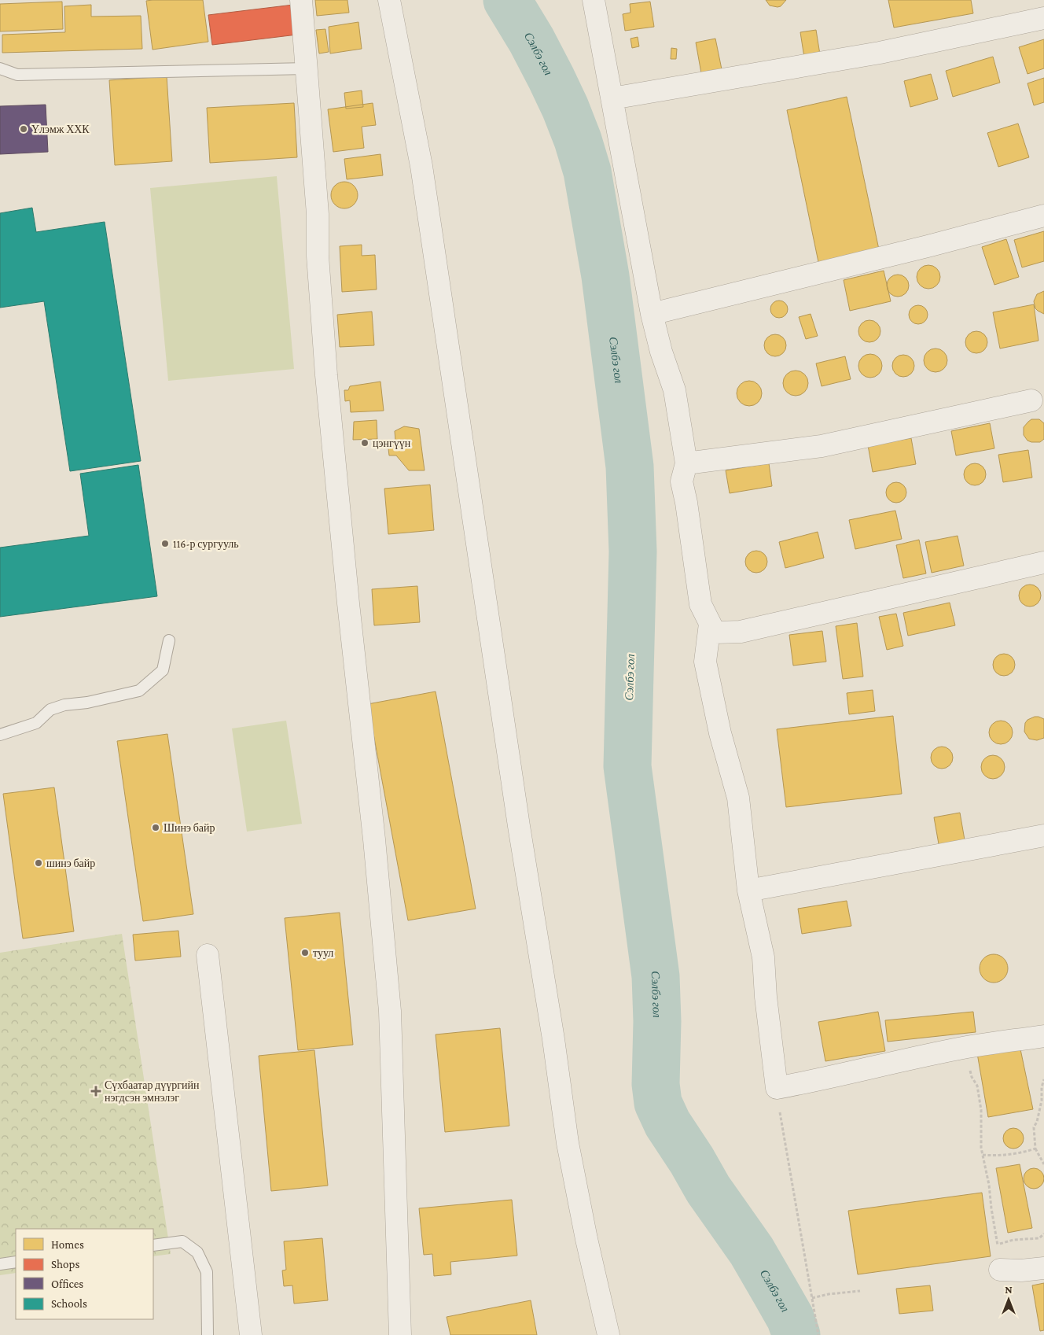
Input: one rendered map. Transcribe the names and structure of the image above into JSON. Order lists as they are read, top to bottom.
{
  "water": ["Сэлбэ гол"],
  "places": {
    "other": [
      "Үлэмж ХХК",
      "цэнгүүн",
      "116-р сургууль",
      "Шинэ байр",
      "шинэ байр",
      "туул"
    ],
    "health": ["Сүхбаатар дүүргийн нэгдсэн эмнэлэг"]
  },
  "legend": [
    "Homes",
    "Shops",
    "Offices",
    "Schools"
  ],
  "north": "top"
}
